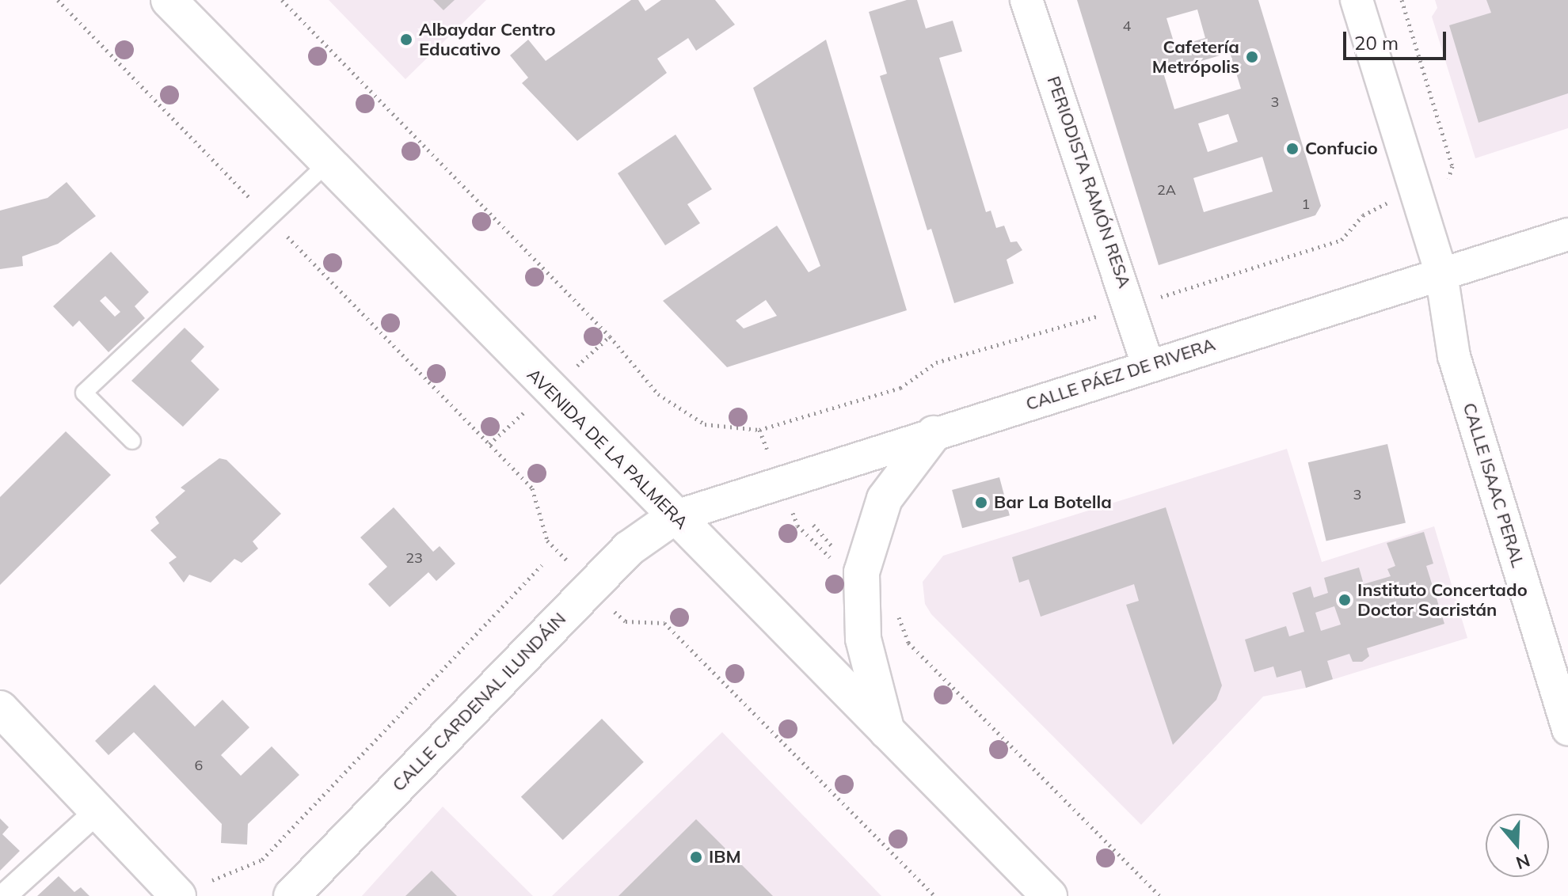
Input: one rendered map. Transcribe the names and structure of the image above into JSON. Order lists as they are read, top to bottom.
{
  "streets": {
    "main road": ["AVENIDA DE LA PALMERA", "CALLE CARDENAL ILUNDÁIN"],
    "street": ["PERIODISTA RAMÓN RESA", "CALLE PÁEZ DE RIVERA", "CALLE ISAAC PERAL"]
  },
  "crossings": [
    ["PERIODISTA RAMÓN RESA", "CALLE PÁEZ DE RIVERA"],
    ["CALLE PÁEZ DE RIVERA", "AVENIDA DE LA PALMERA"],
    ["CALLE PÁEZ DE RIVERA", "CALLE ISAAC PERAL"],
    ["CALLE PÁEZ DE RIVERA", "CALLE CARDENAL ILUNDÁIN"],
    ["AVENIDA DE LA PALMERA", "CALLE CARDENAL ILUNDÁIN"]
  ],
  "places": [
    "Albaydar Centro Educativo",
    "Cafetería Metrópolis",
    "Confucio",
    "Bar La Botella",
    "Instituto Concertado Doctor Sacristán",
    "IBM"
  ],
  "house_numbers": [
    "4",
    "3",
    "2A",
    "1",
    "3",
    "23",
    "6"
  ],
  "scale_bar": "20 m",
  "north": "bottom"
}
